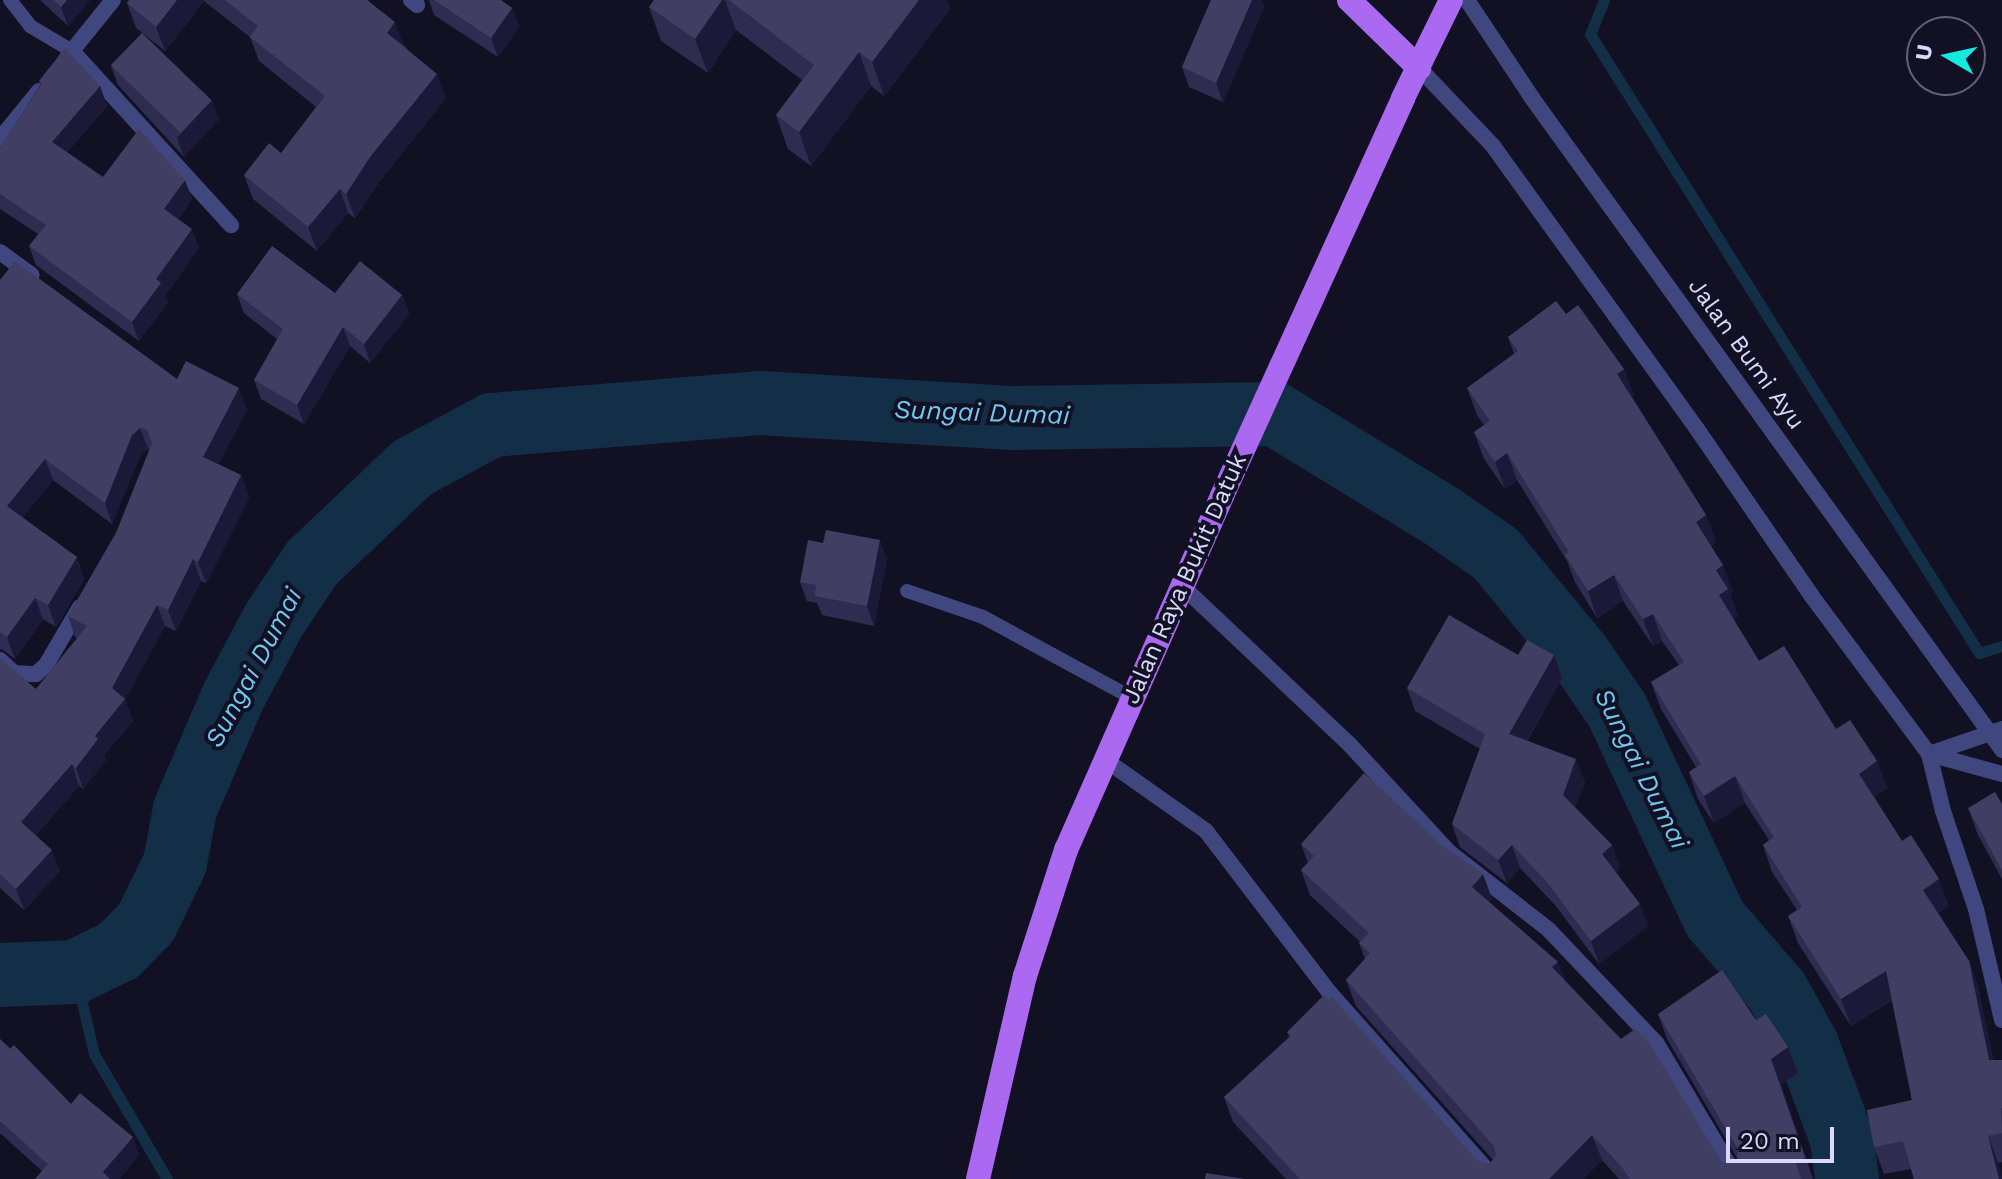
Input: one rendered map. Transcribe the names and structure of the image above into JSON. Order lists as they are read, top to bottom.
{
  "streets": {
    "main road": ["Jalan Raya Bukit Datuk"],
    "street": ["Jalan Bumi Ayu"]
  },
  "water": ["Sungai Dumai"],
  "scale_bar": "20 m",
  "north": "left"
}
